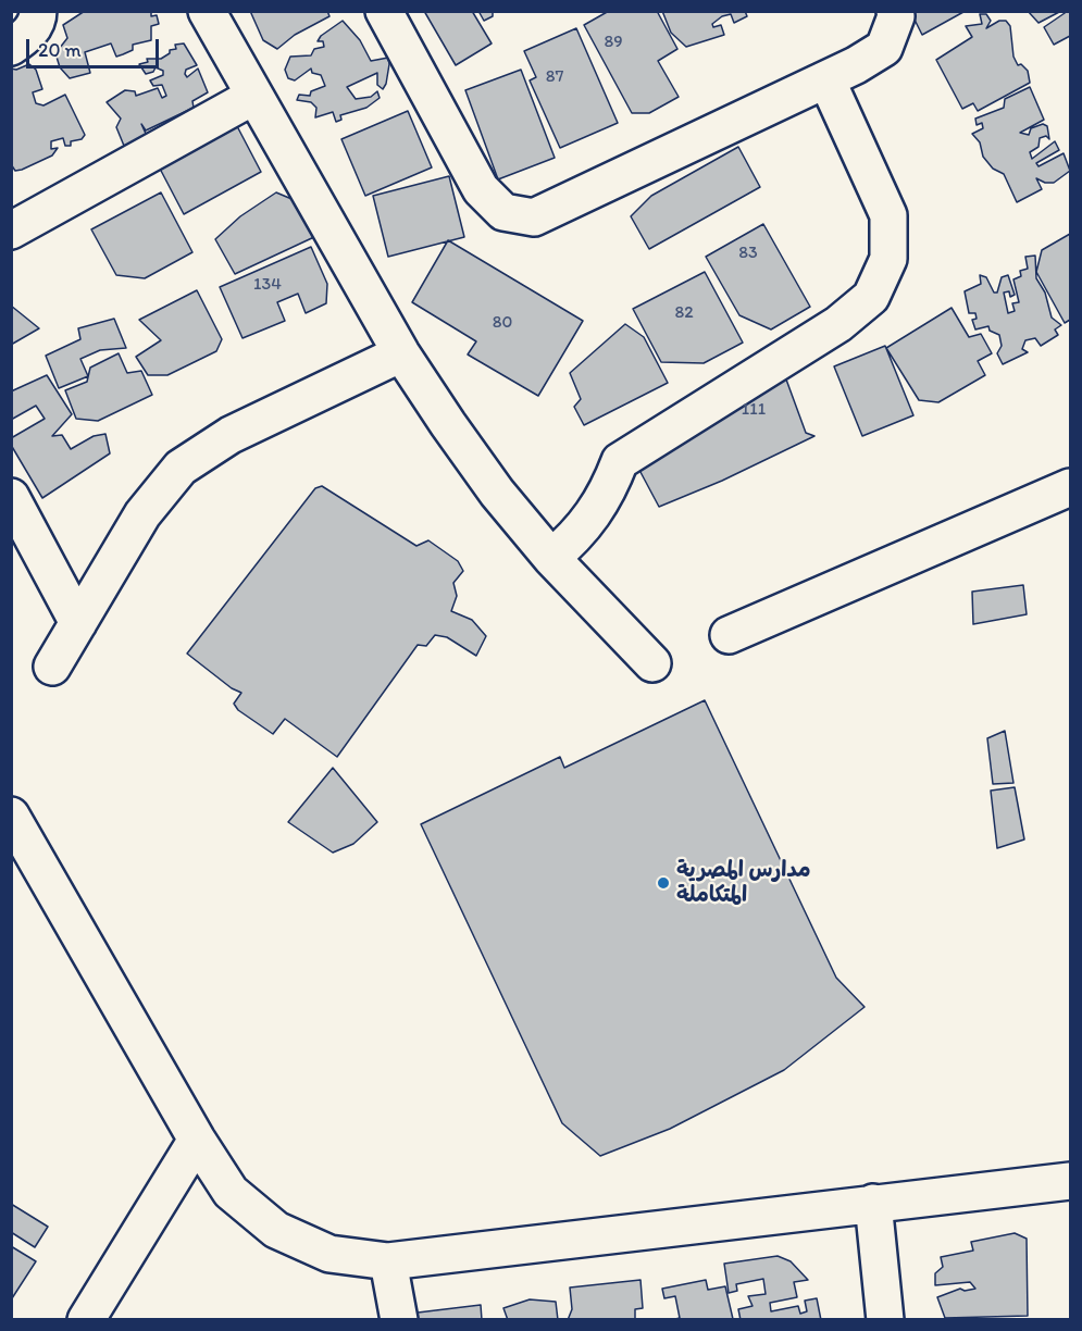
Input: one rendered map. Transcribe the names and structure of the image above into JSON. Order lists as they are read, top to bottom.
{
  "places": ["مدارس المصرية المتكاملة"],
  "house_numbers": [
    "89",
    "87",
    "83",
    "134",
    "82",
    "80",
    "111"
  ],
  "scale_bar": "20 m"
}
